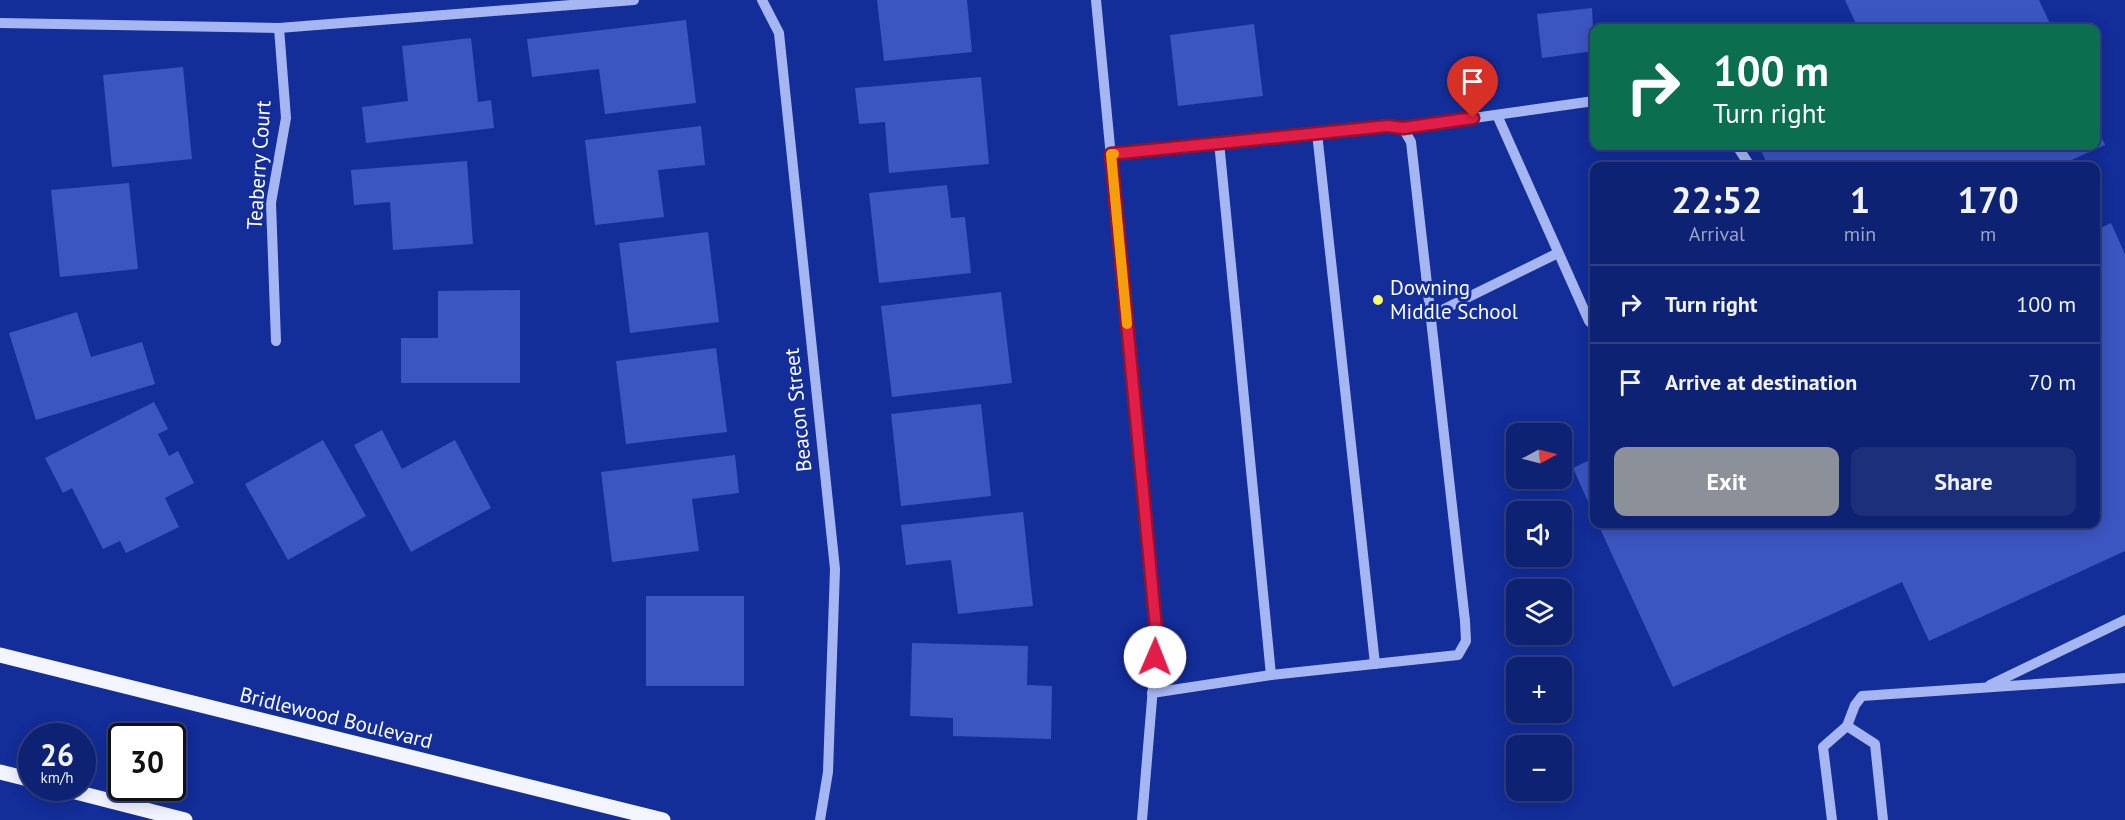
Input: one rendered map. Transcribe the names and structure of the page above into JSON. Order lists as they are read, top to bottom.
{
  "streets": {
    "main road": ["Bridlewood Boulevard"],
    "street": ["Teaberry Court", "Beacon Street"]
  },
  "places": ["Downing Middle School"],
  "north": "right",
  "page": {
    "turn": ["100 m", "Turn right"],
    "eta": [
      "22:52",
      "Arrival",
      "1",
      "min",
      "170",
      "m"
    ],
    "list": [
      {
        "name": "Turn right",
        "value": "100 m"
      },
      {
        "name": "Arrive at destination",
        "value": "70 m"
      }
    ],
    "map_buttons": ["+", "−"],
    "buttons": ["Exit", "Share"],
    "speed": "26 km/h",
    "limit": "30"
  }
}
